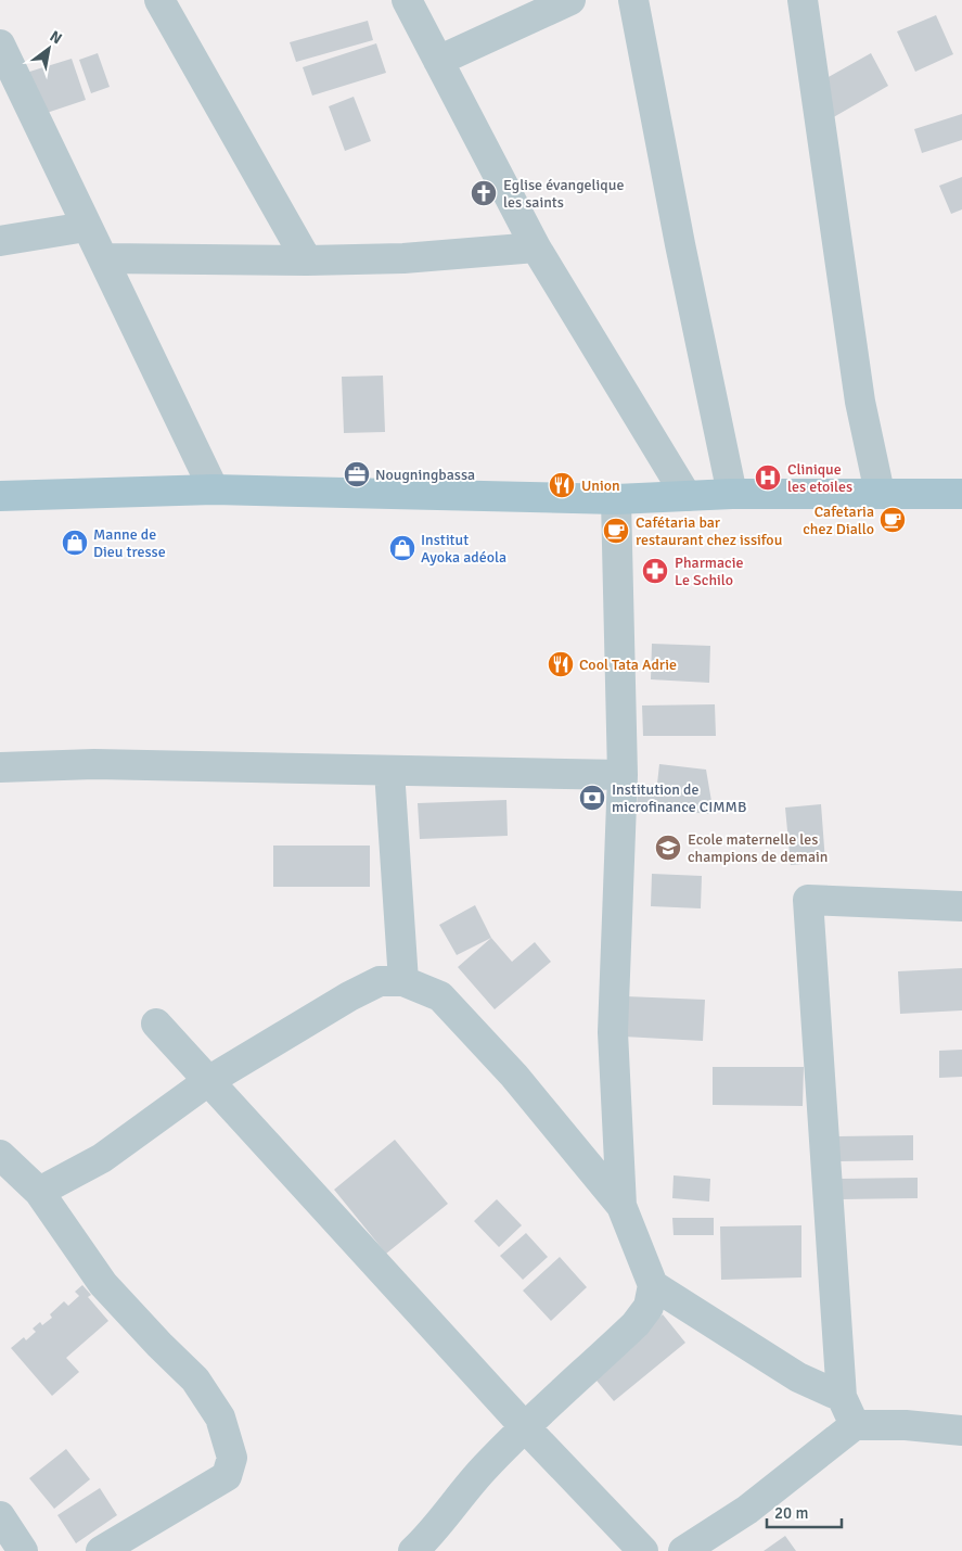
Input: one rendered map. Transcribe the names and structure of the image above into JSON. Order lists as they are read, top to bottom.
{
  "places": {
    "church": ["Eglise évangelique les saints"],
    "office": ["Nougningbassa"],
    "hospital": ["Clinique les etoiles"],
    "restaurant": ["Union", "Cool Tata Adrie"],
    "cafe": ["Cafetaria chez Diallo", "Cafétaria bar restaurant chez issifou"],
    "shop": ["Manne de Dieu tresse", "Institut Ayoka adéola"],
    "pharmacy": ["Pharmacie Le Schilo"],
    "bank": ["Institution de microfinance CIMMB"],
    "school or university": ["Ecole maternelle les champions de demain"]
  },
  "scale_bar": "20 m",
  "north": "top right"
}
